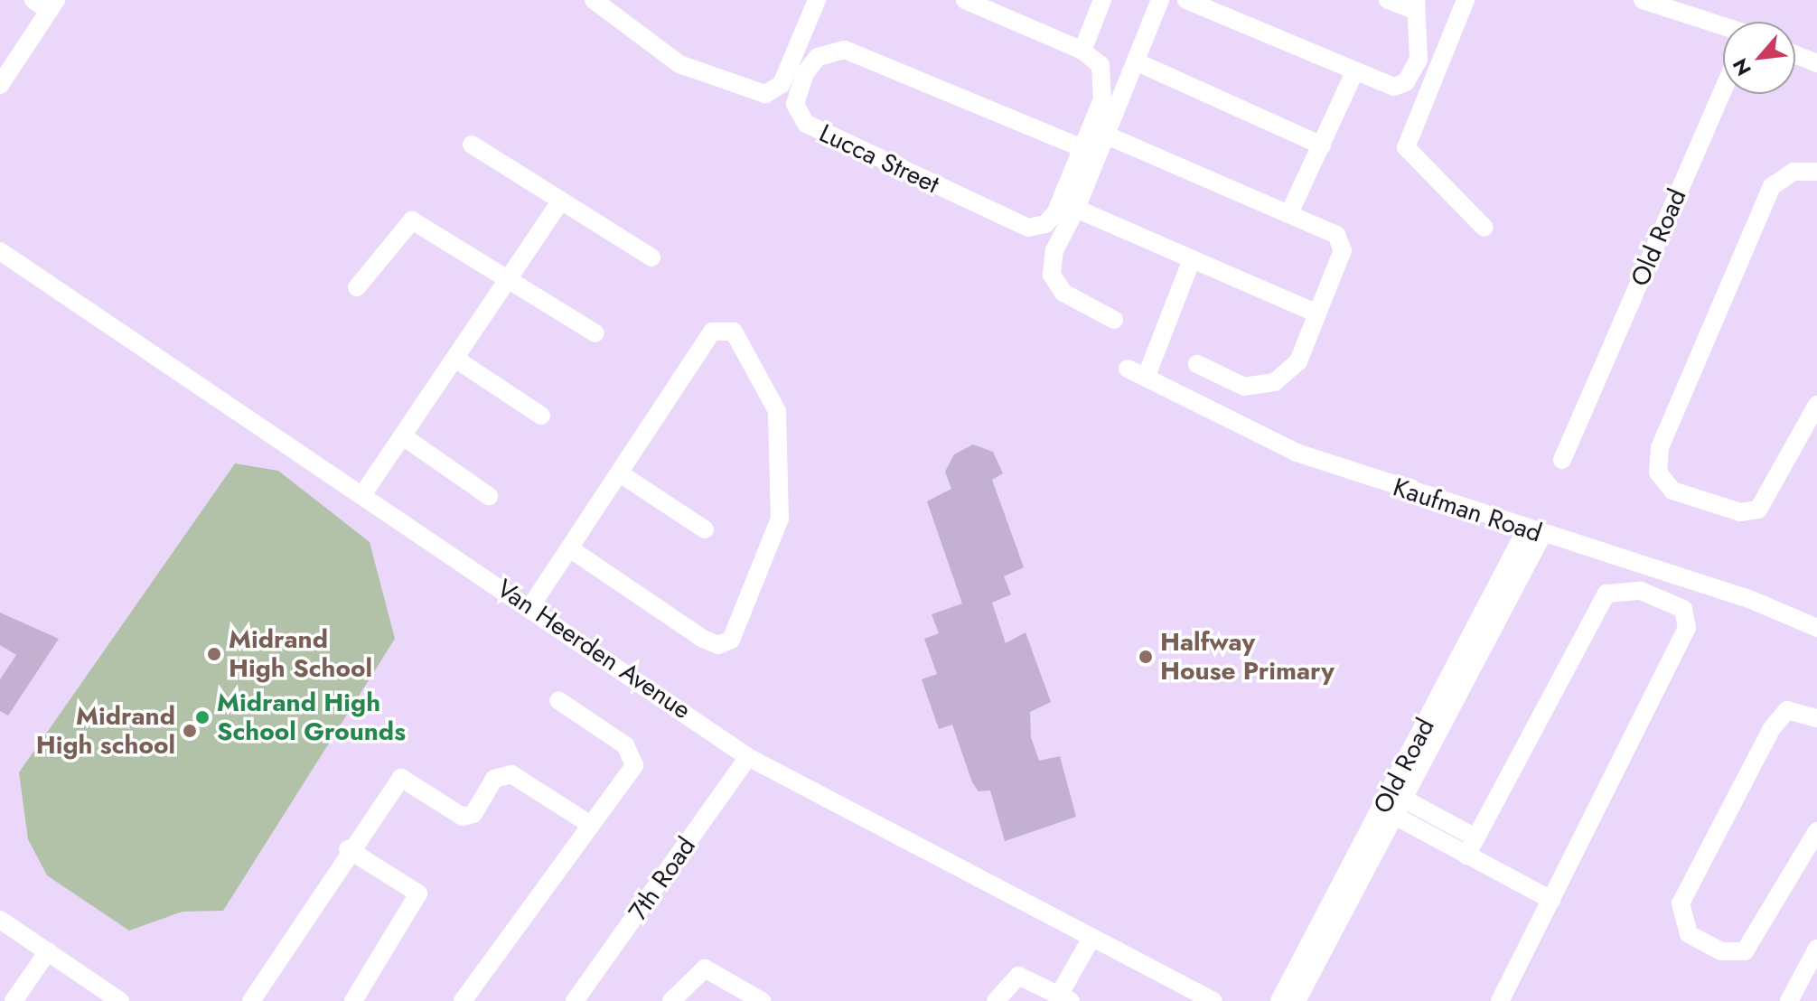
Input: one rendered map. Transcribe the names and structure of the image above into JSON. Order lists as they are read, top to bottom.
{
  "streets": {
    "street": [
      "Lucca Street",
      "Old Road",
      "Kaufman Road",
      "Van Heerden Avenue",
      "7th Road"
    ]
  },
  "crossings": [
    ["Old Road", "Kaufman Road"],
    ["Van Heerden Avenue", "7th Road"]
  ],
  "places": [
    "Midrand High School",
    "Halfway House Primary",
    "Midrand High School Grounds",
    "Midrand High school"
  ],
  "north": "bottom left"
}
